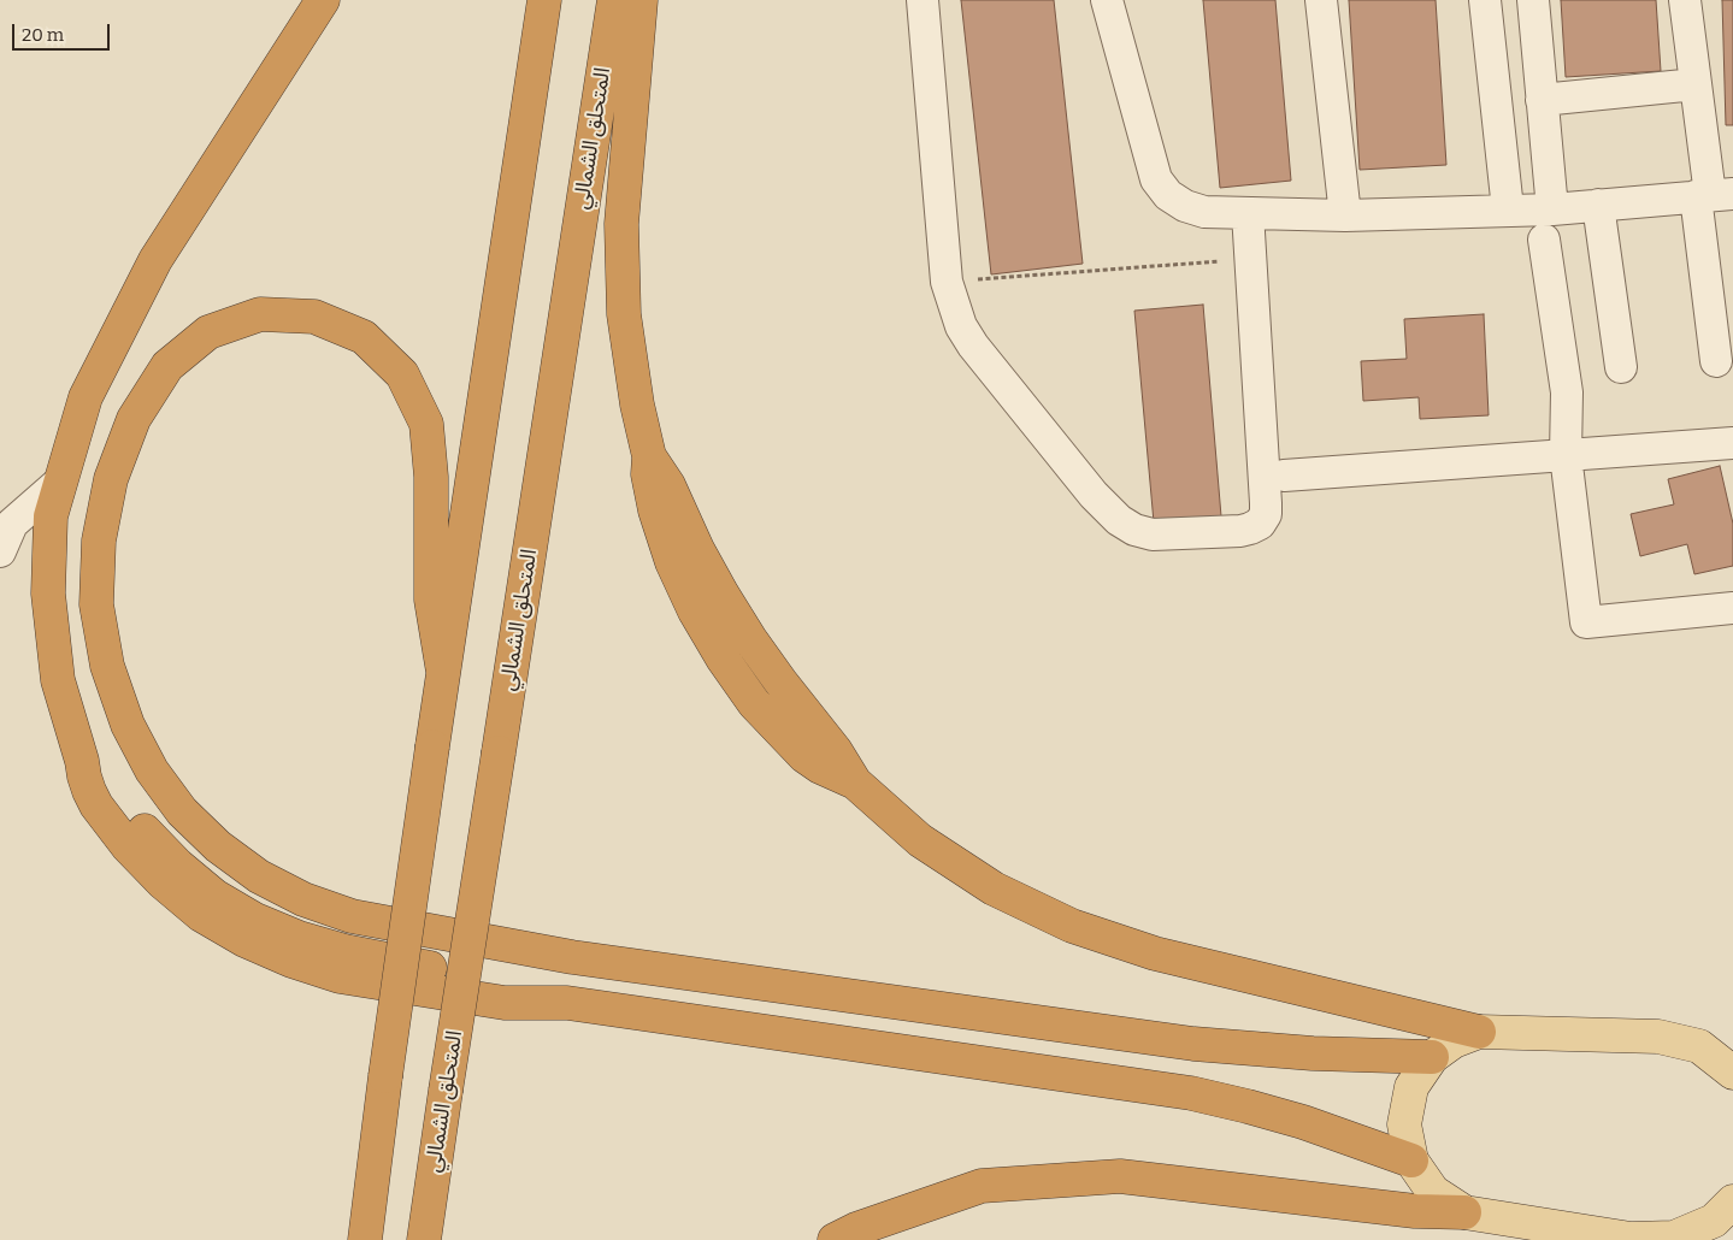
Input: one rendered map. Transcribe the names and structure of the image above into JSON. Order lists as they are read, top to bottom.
{
  "streets": {
    "highway": ["المتحلق الشمالي"]
  },
  "scale_bar": "20 m"
}
